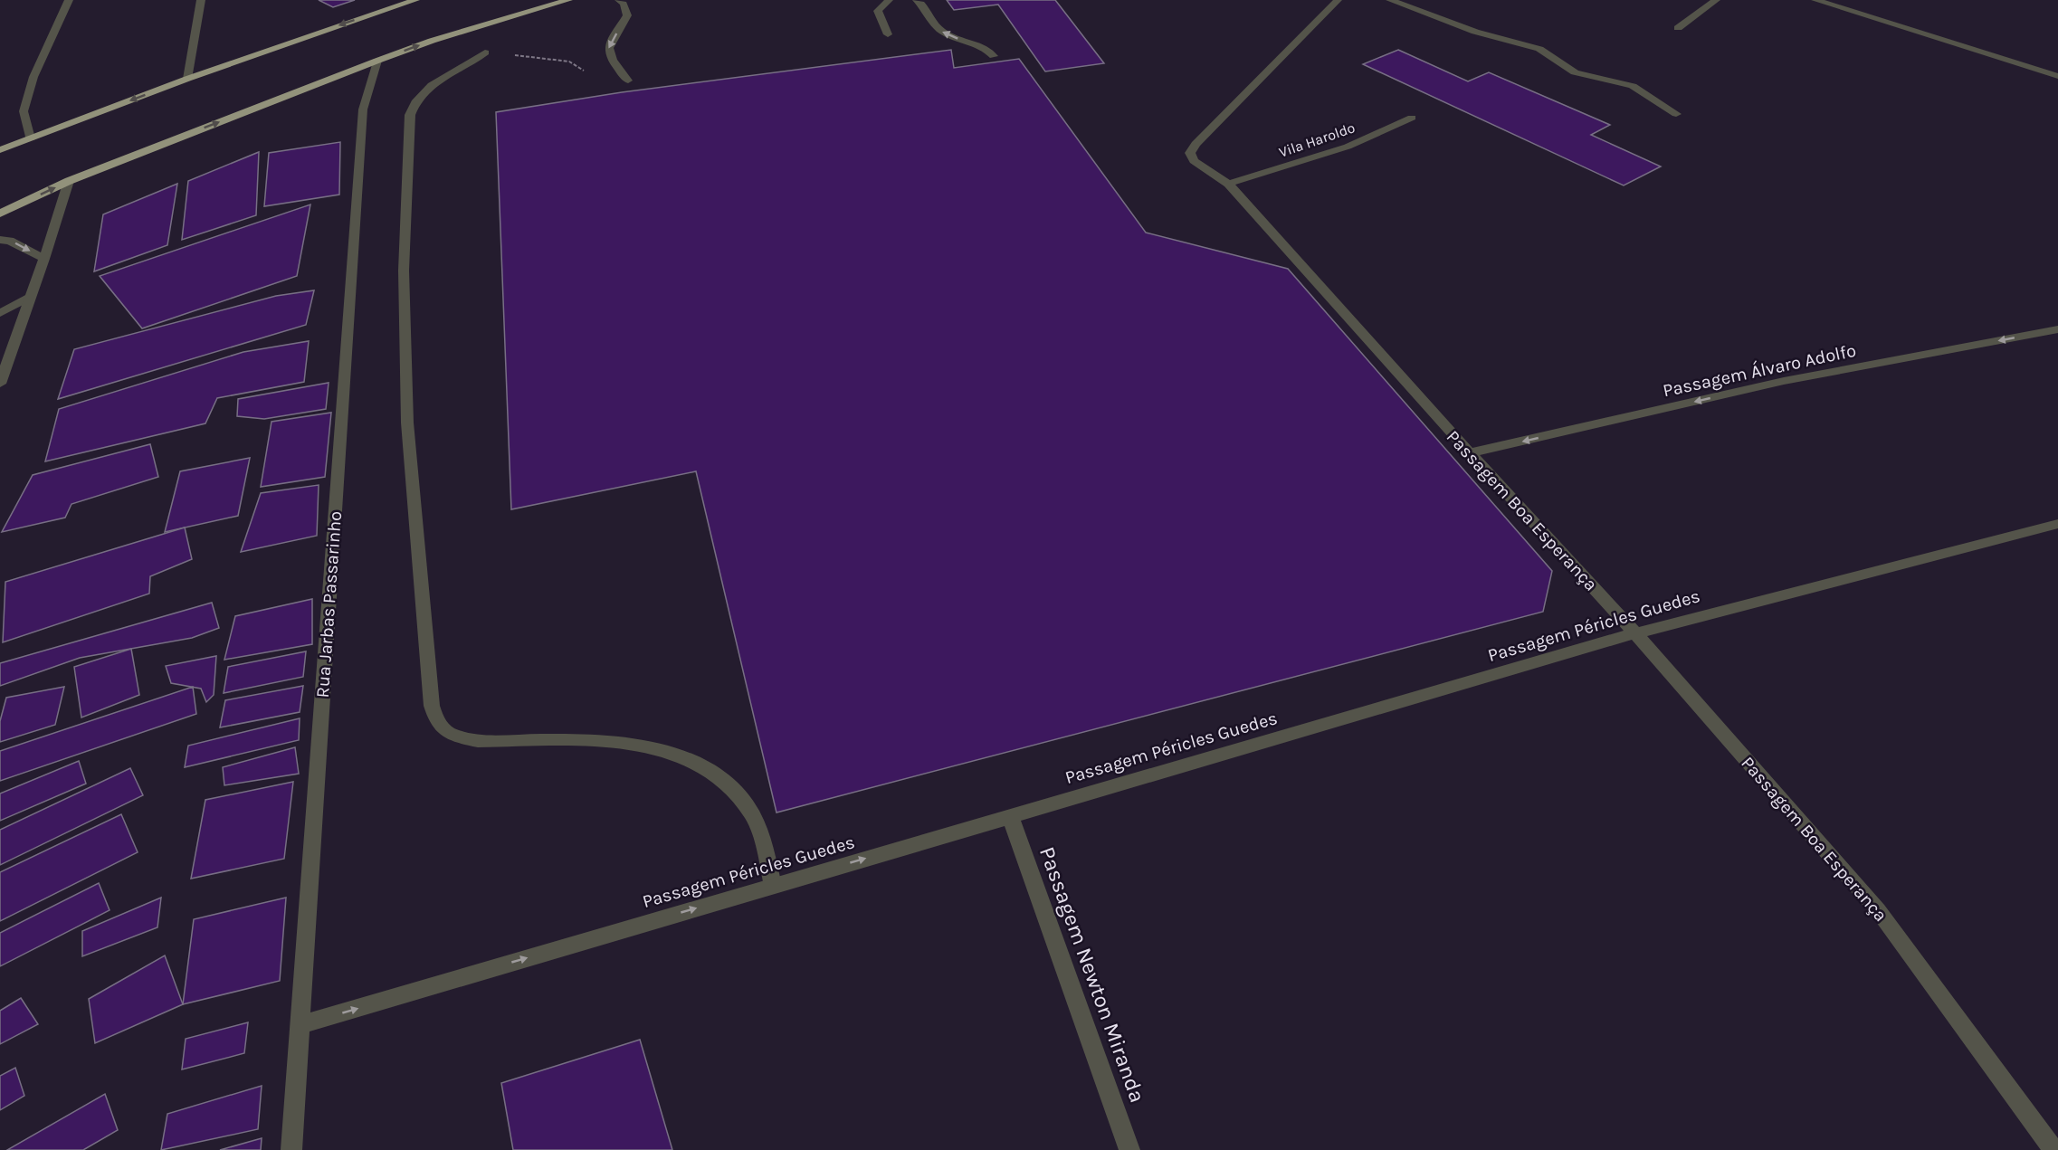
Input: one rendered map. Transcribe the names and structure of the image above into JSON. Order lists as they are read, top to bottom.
{
  "streets": {
    "street": [
      "Vila Haroldo",
      "Passagem Álvaro Adolfo",
      "Passagem Boa Esperança",
      "Rua Jarbas Passarinho",
      "Passagem Péricles Guedes",
      "Passagem Newton Miranda"
    ]
  },
  "crossings": [
    ["Vila Haroldo", "Passagem Boa Esperança"],
    ["Passagem Álvaro Adolfo", "Passagem Boa Esperança"],
    ["Passagem Boa Esperança", "Passagem Péricles Guedes"],
    ["Rua Jarbas Passarinho", "Passagem Péricles Guedes"],
    ["Passagem Péricles Guedes", "Passagem Newton Miranda"]
  ],
  "one_way": ["Passagem Álvaro Adolfo", "Passagem Péricles Guedes"]
}
